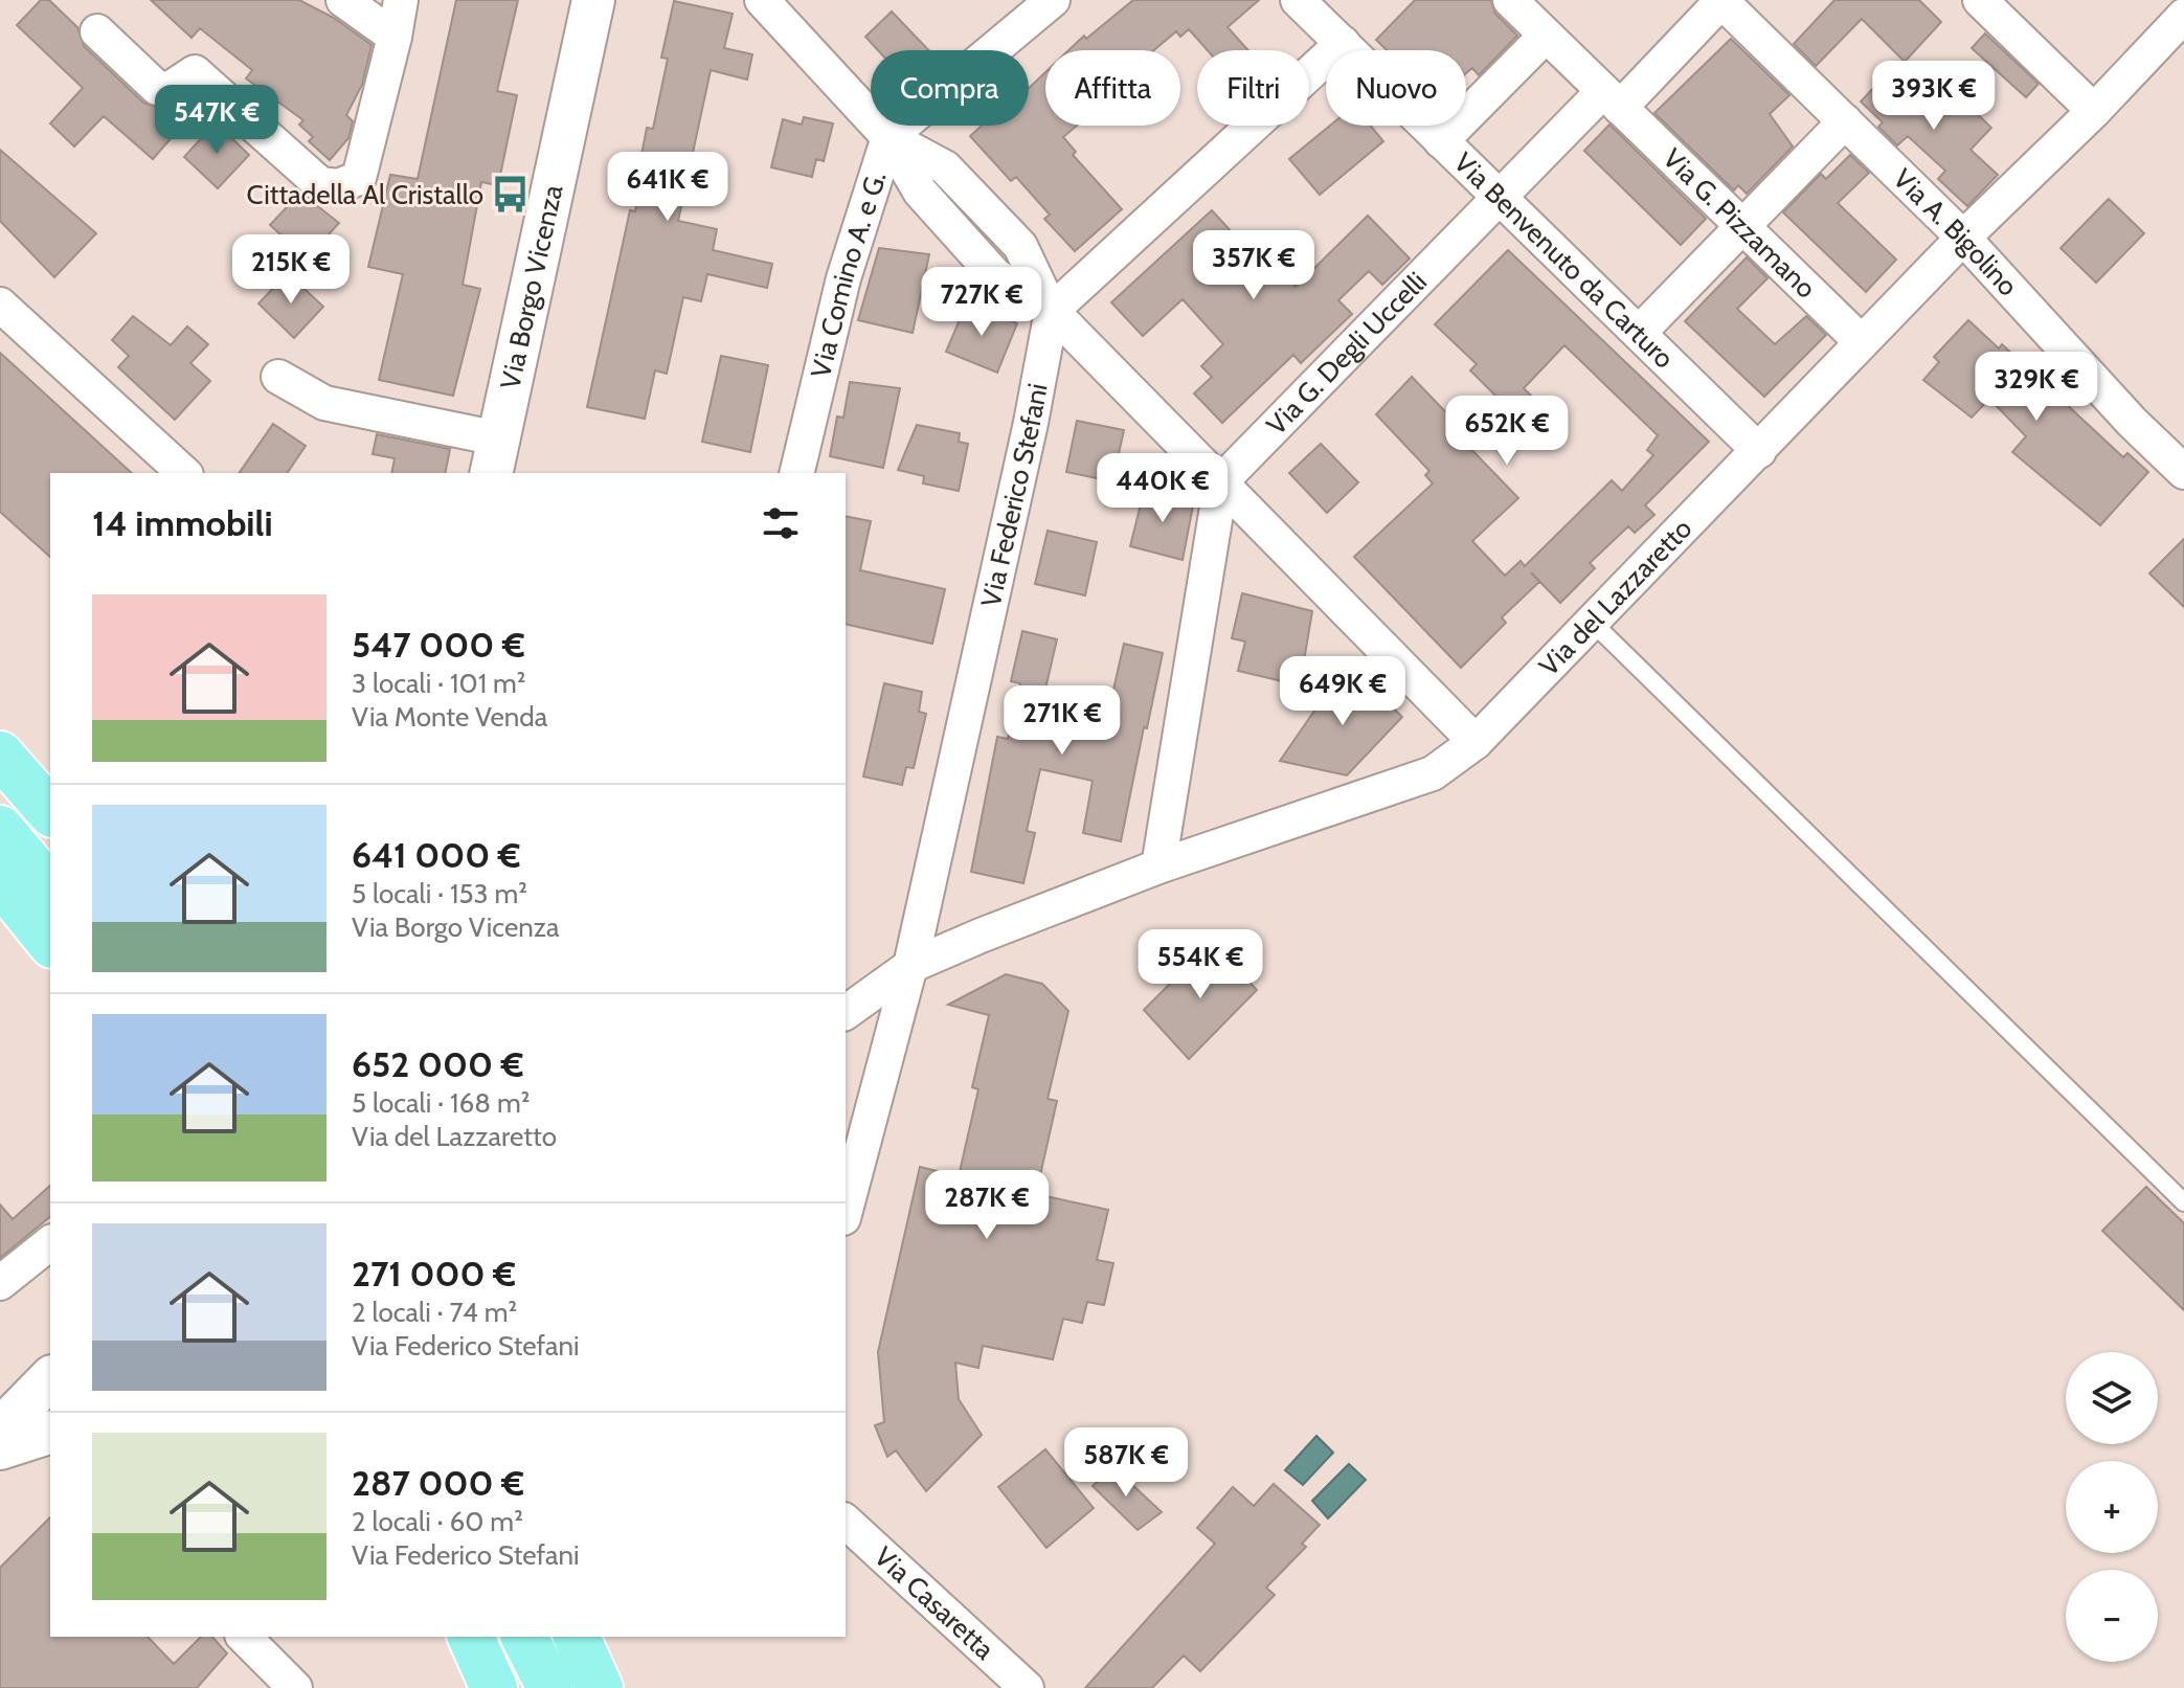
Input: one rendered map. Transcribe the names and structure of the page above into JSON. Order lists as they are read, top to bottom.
{
  "streets": {
    "street": [
      "Via G. Pizzamano",
      "Via A. Bigolino",
      "Via Benvenuto da Carturo",
      "Via Comino A. e G.",
      "Via Borgo Vicenza",
      "Via G. Degli Uccelli",
      "Via Federico Stefani",
      "Via del Lazzaretto",
      "Via Casaretta"
    ]
  },
  "crossings": [
    ["Via G. Pizzamano", "Via G. Degli Uccelli"],
    ["Via G. Pizzamano", "Via del Lazzaretto"],
    ["Via A. Bigolino", "Via G. Degli Uccelli"],
    ["Via A. Bigolino", "Via del Lazzaretto"],
    ["Via Benvenuto da Carturo", "Via G. Degli Uccelli"],
    ["Via Benvenuto da Carturo", "Via del Lazzaretto"],
    ["Via Federico Stefani", "Via del Lazzaretto"]
  ],
  "places": {
    "bus stop": ["Cittadella Al Cristallo"]
  },
  "page": {
    "chip": [
      "Compra",
      "Affitta",
      "Filtri",
      "Nuovo"
    ],
    "price": [
      "393K €",
      "547K €",
      "641K €",
      "357K €",
      "215K €",
      "727K €",
      "329K €",
      "652K €",
      "440K €",
      "649K €",
      "271K €",
      "554K €",
      "287K €",
      "587K €"
    ],
    "heading": "14 immobili",
    "list": [
      {
        "name": "547 000 €",
        "note": "3 locali · 101 m² · Via Monte Venda"
      },
      {
        "name": "641 000 €",
        "note": "5 locali · 153 m² · Via Borgo Vicenza"
      },
      {
        "name": "652 000 €",
        "note": "5 locali · 168 m² · Via del Lazzaretto"
      },
      {
        "name": "271 000 €",
        "note": "2 locali · 74 m² · Via Federico Stefani"
      },
      {
        "name": "287 000 €",
        "note": "2 locali · 60 m² · Via Federico Stefani"
      }
    ],
    "map_buttons": ["+", "−"]
  }
}
